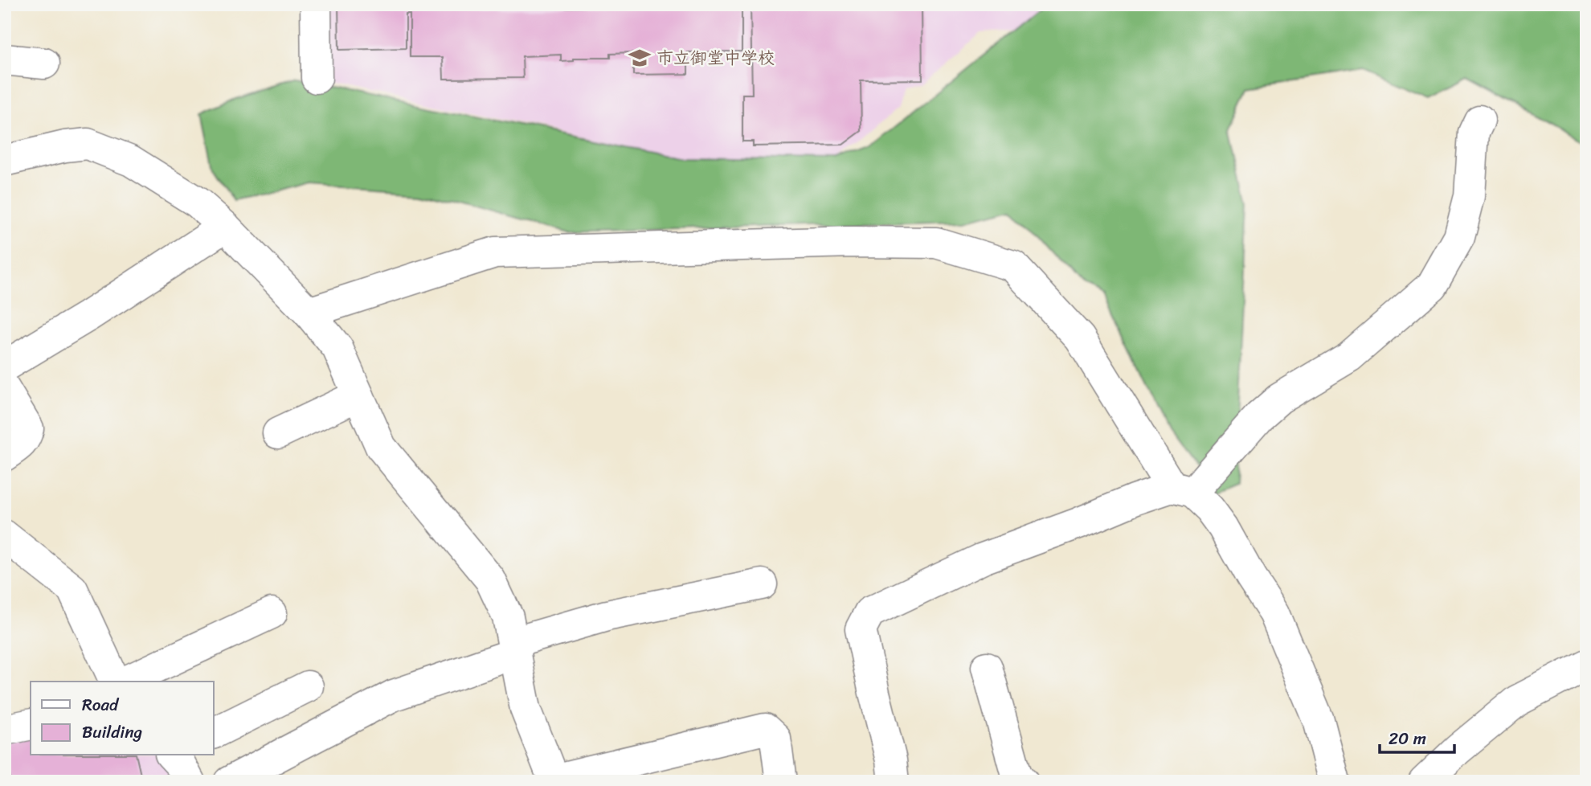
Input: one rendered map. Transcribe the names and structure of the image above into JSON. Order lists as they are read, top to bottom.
{
  "places": {
    "school or university": ["市立御堂中学校"]
  },
  "legend": ["Road", "Building"],
  "scale_bar": "20 m"
}
